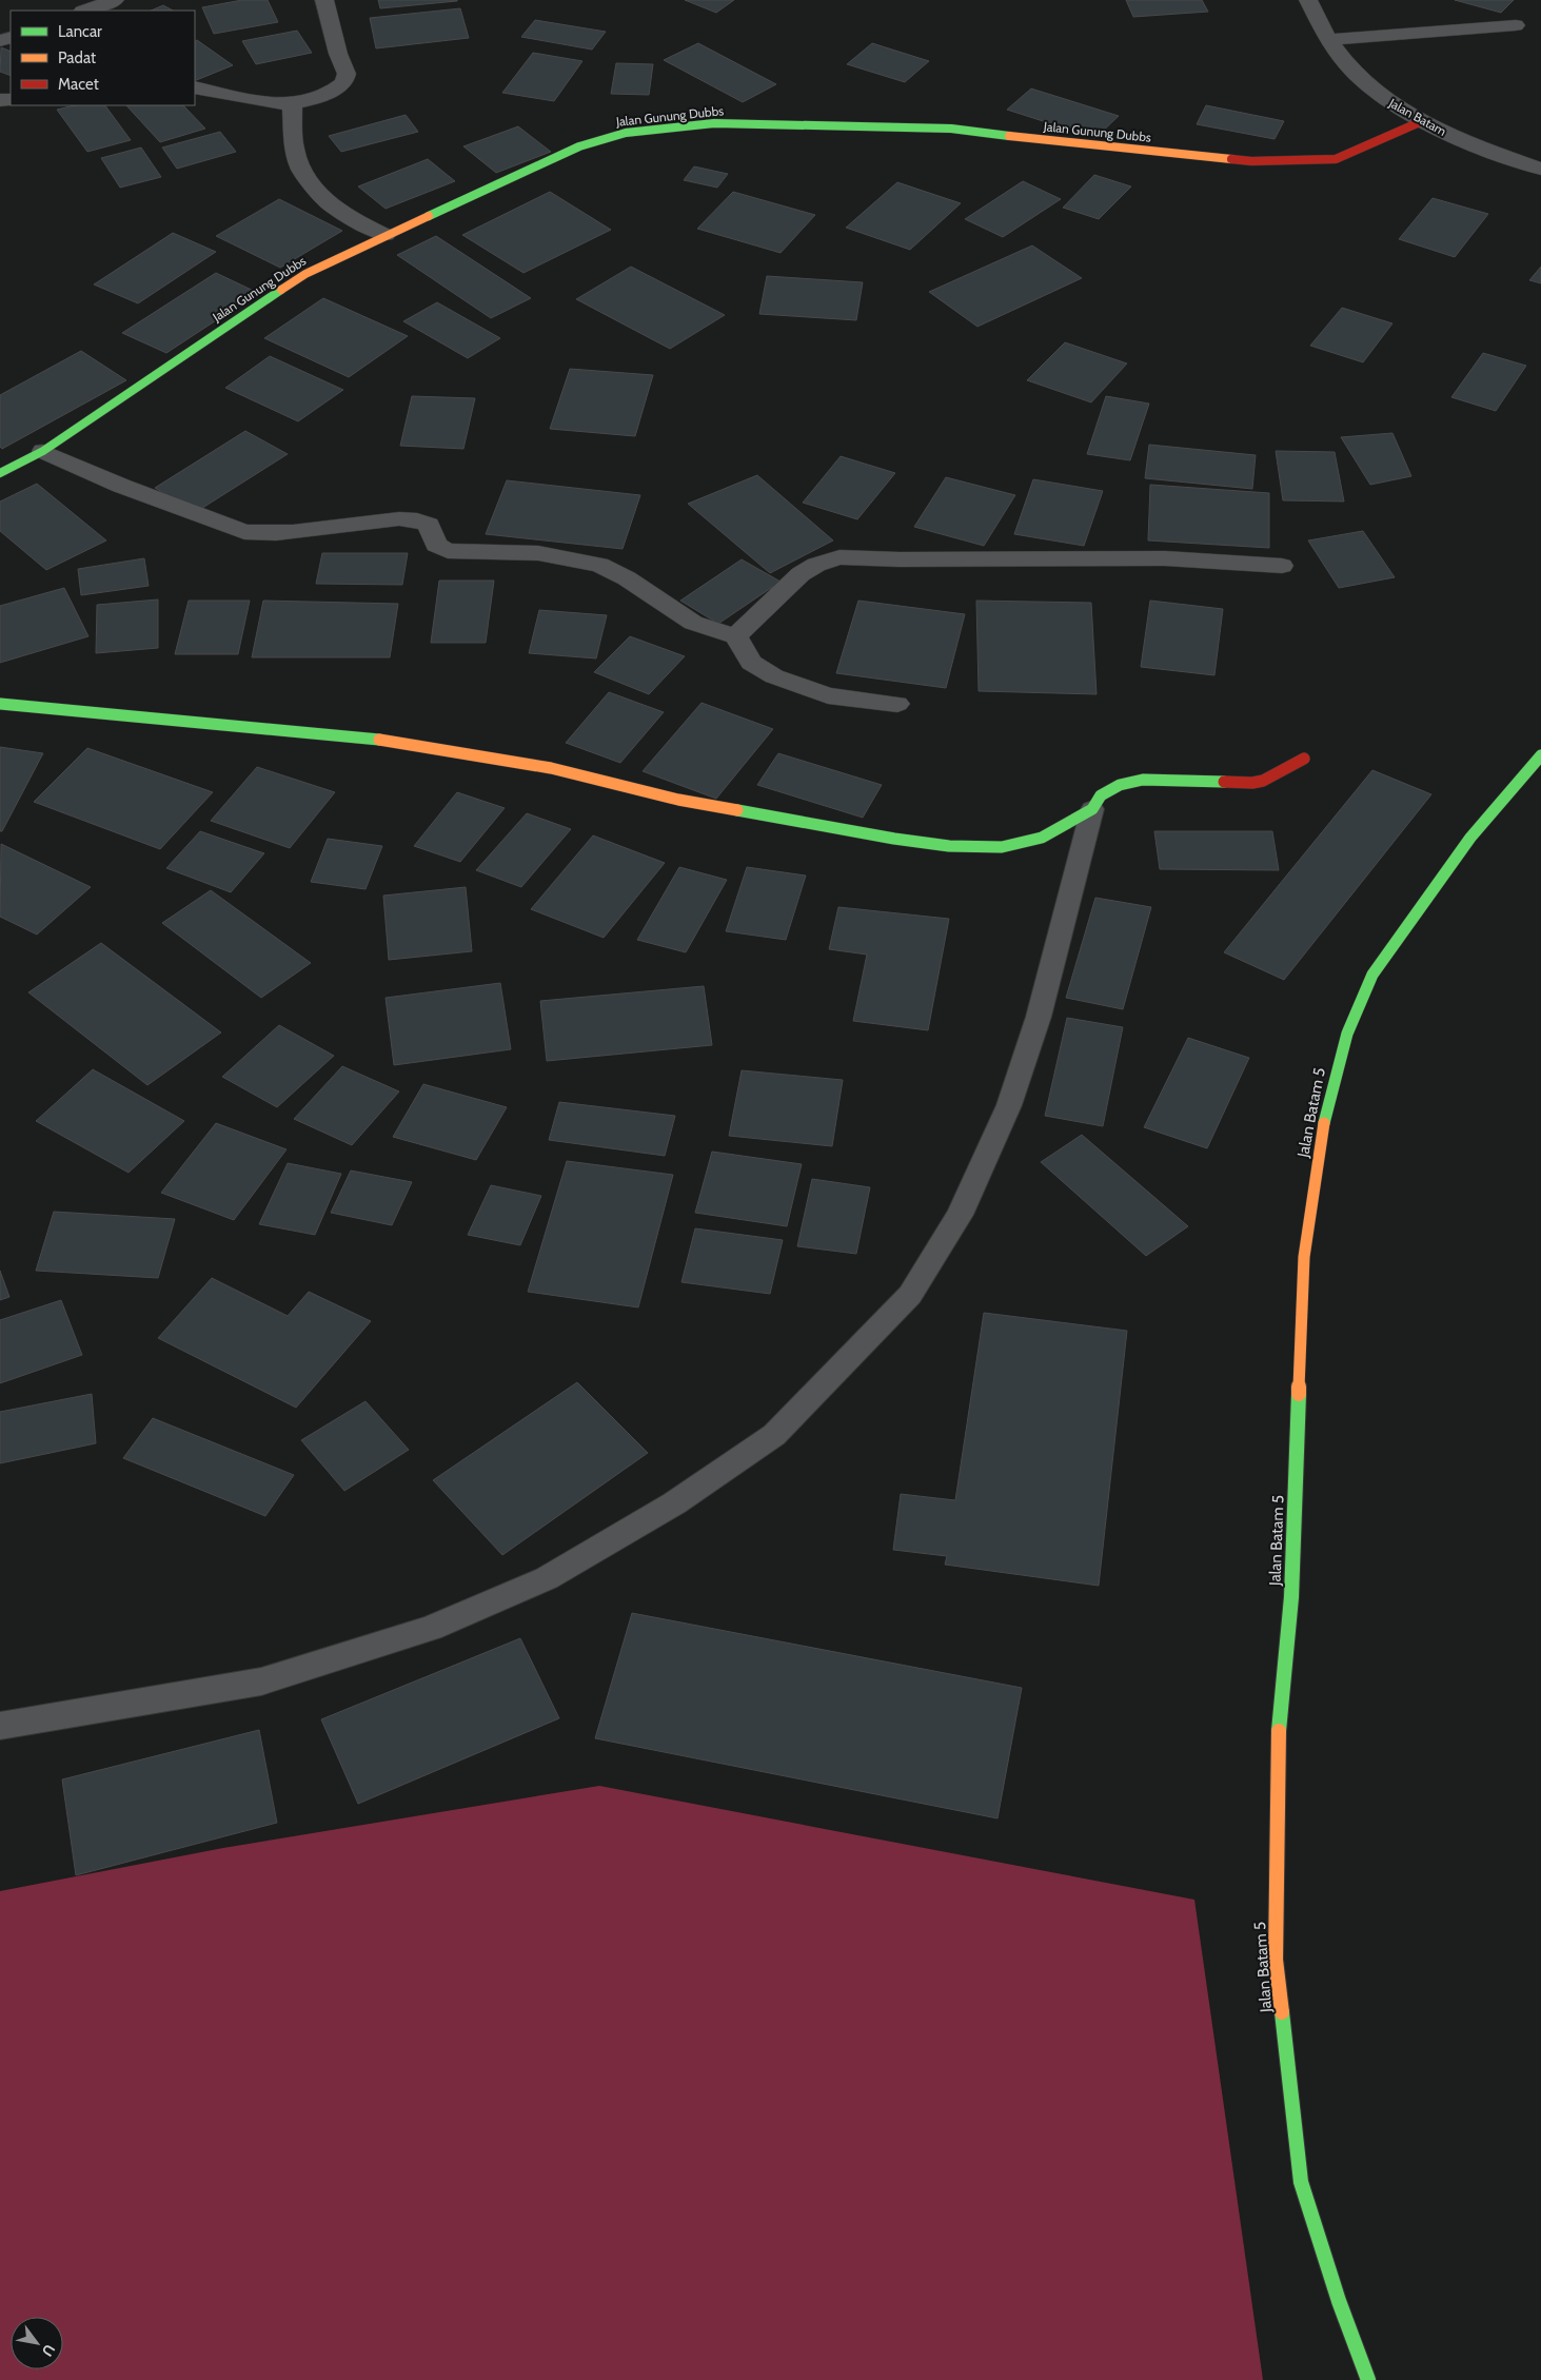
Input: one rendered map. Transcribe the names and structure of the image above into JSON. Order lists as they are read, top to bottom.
{
  "streets": {
    "street": ["Jalan Gunung Dubbs", "Jalan Batam", "Jalan Batam 5"]
  },
  "crossings": [
    ["Jalan Gunung Dubbs", "Jalan Batam"]
  ],
  "legend": ["Lancar", "Padat", "Macet"],
  "north": "bottom right"
}
